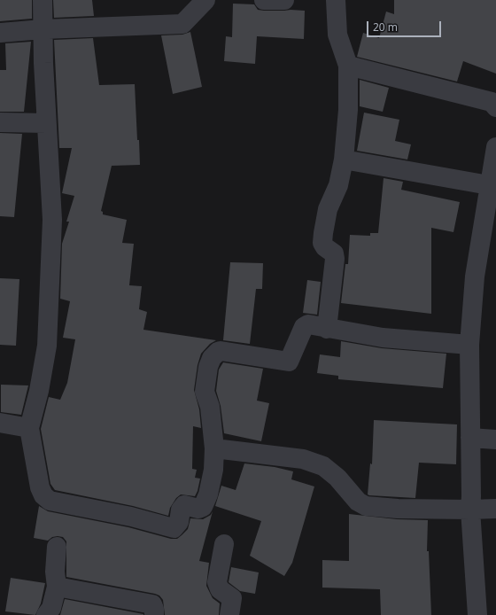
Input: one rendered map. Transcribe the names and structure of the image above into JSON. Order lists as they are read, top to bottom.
{
  "scale_bar": "20 m"
}
